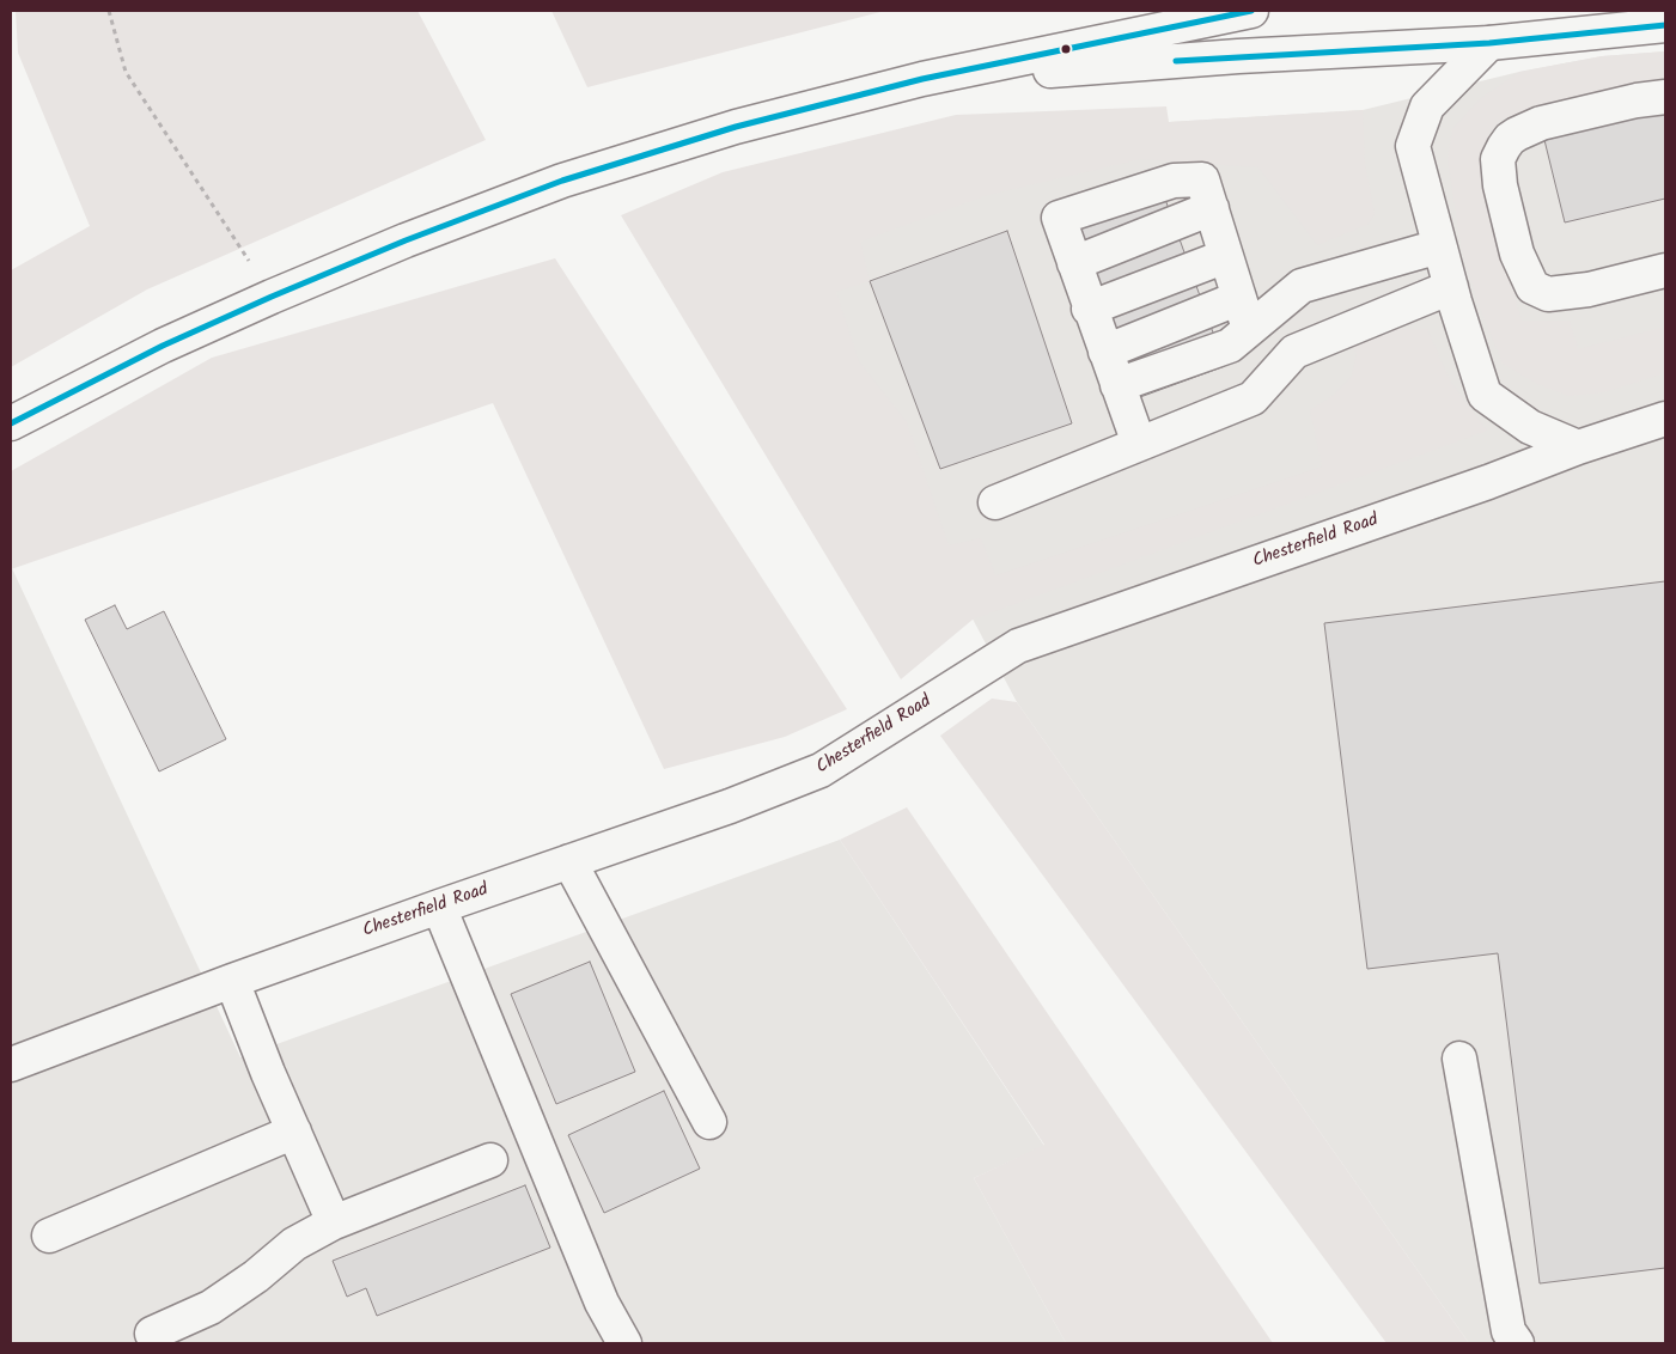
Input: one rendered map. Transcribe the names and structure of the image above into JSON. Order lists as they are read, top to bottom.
{
  "streets": {
    "main road": ["Chesterfield Road"]
  }
}
